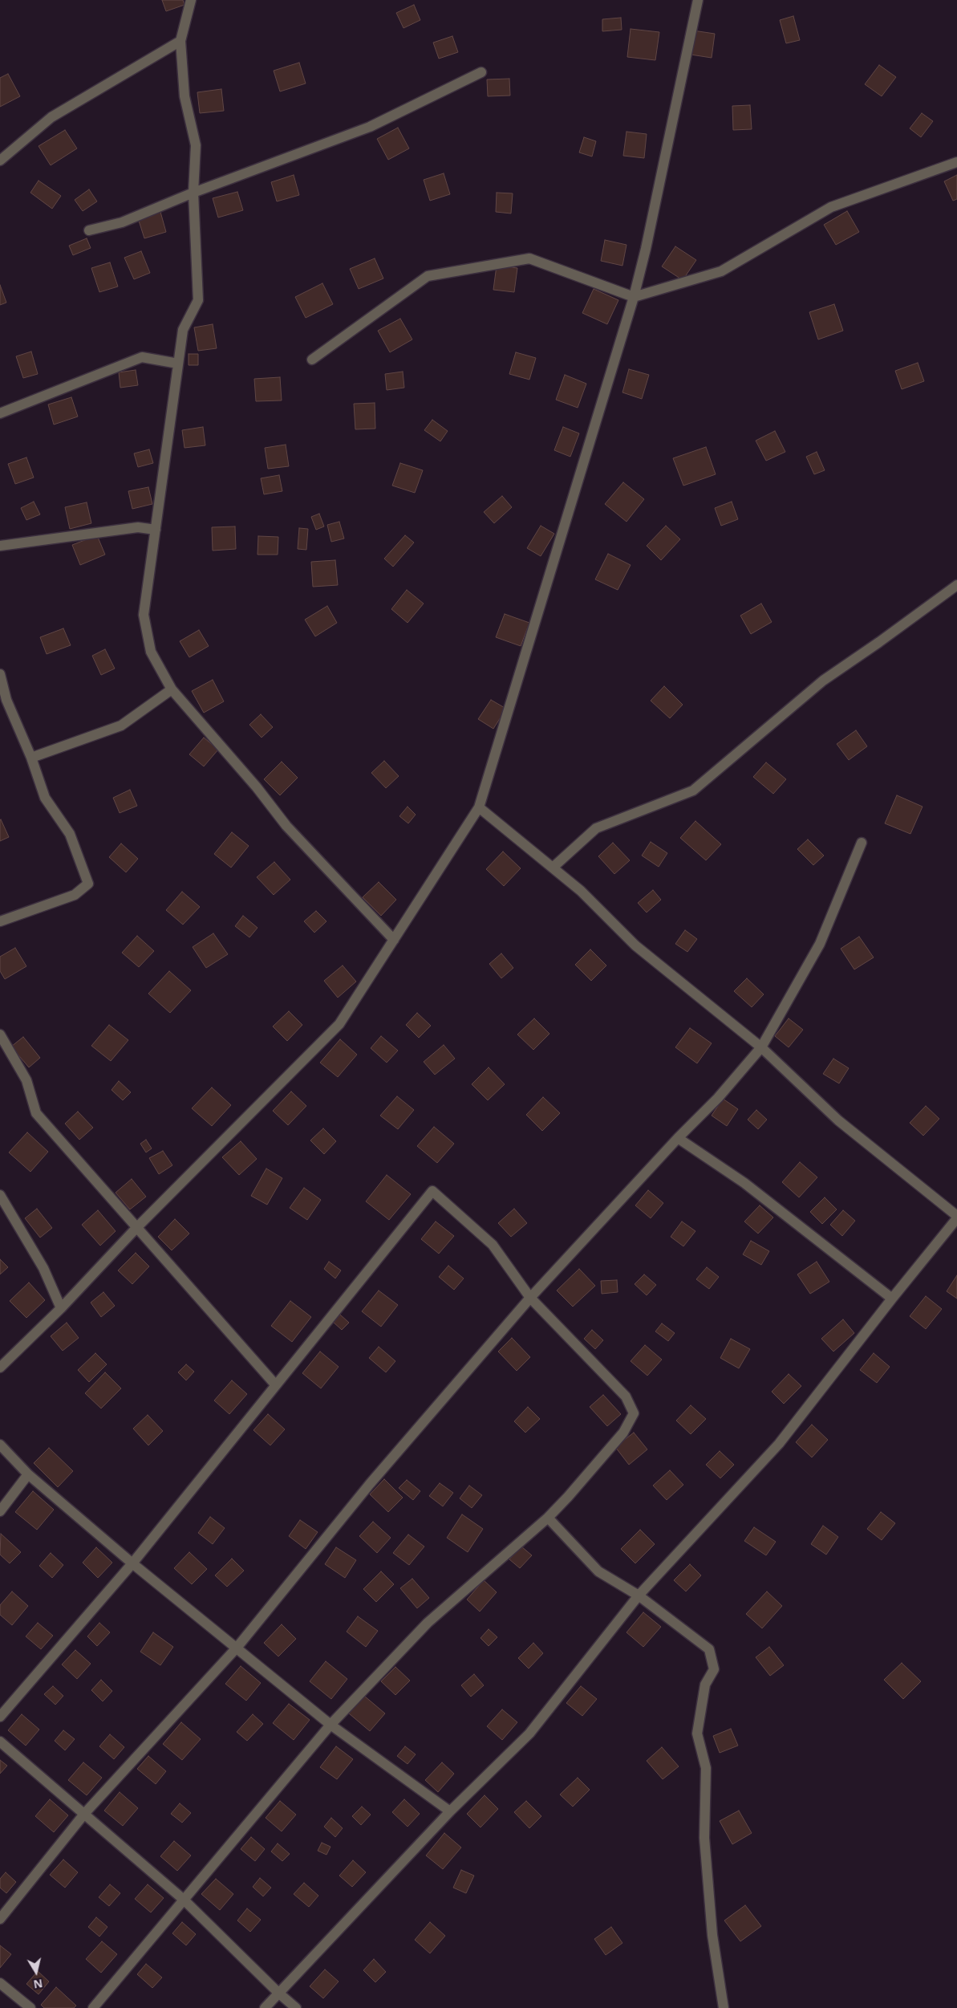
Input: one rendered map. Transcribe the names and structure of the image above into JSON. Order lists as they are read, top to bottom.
{
  "north": "bottom"
}
